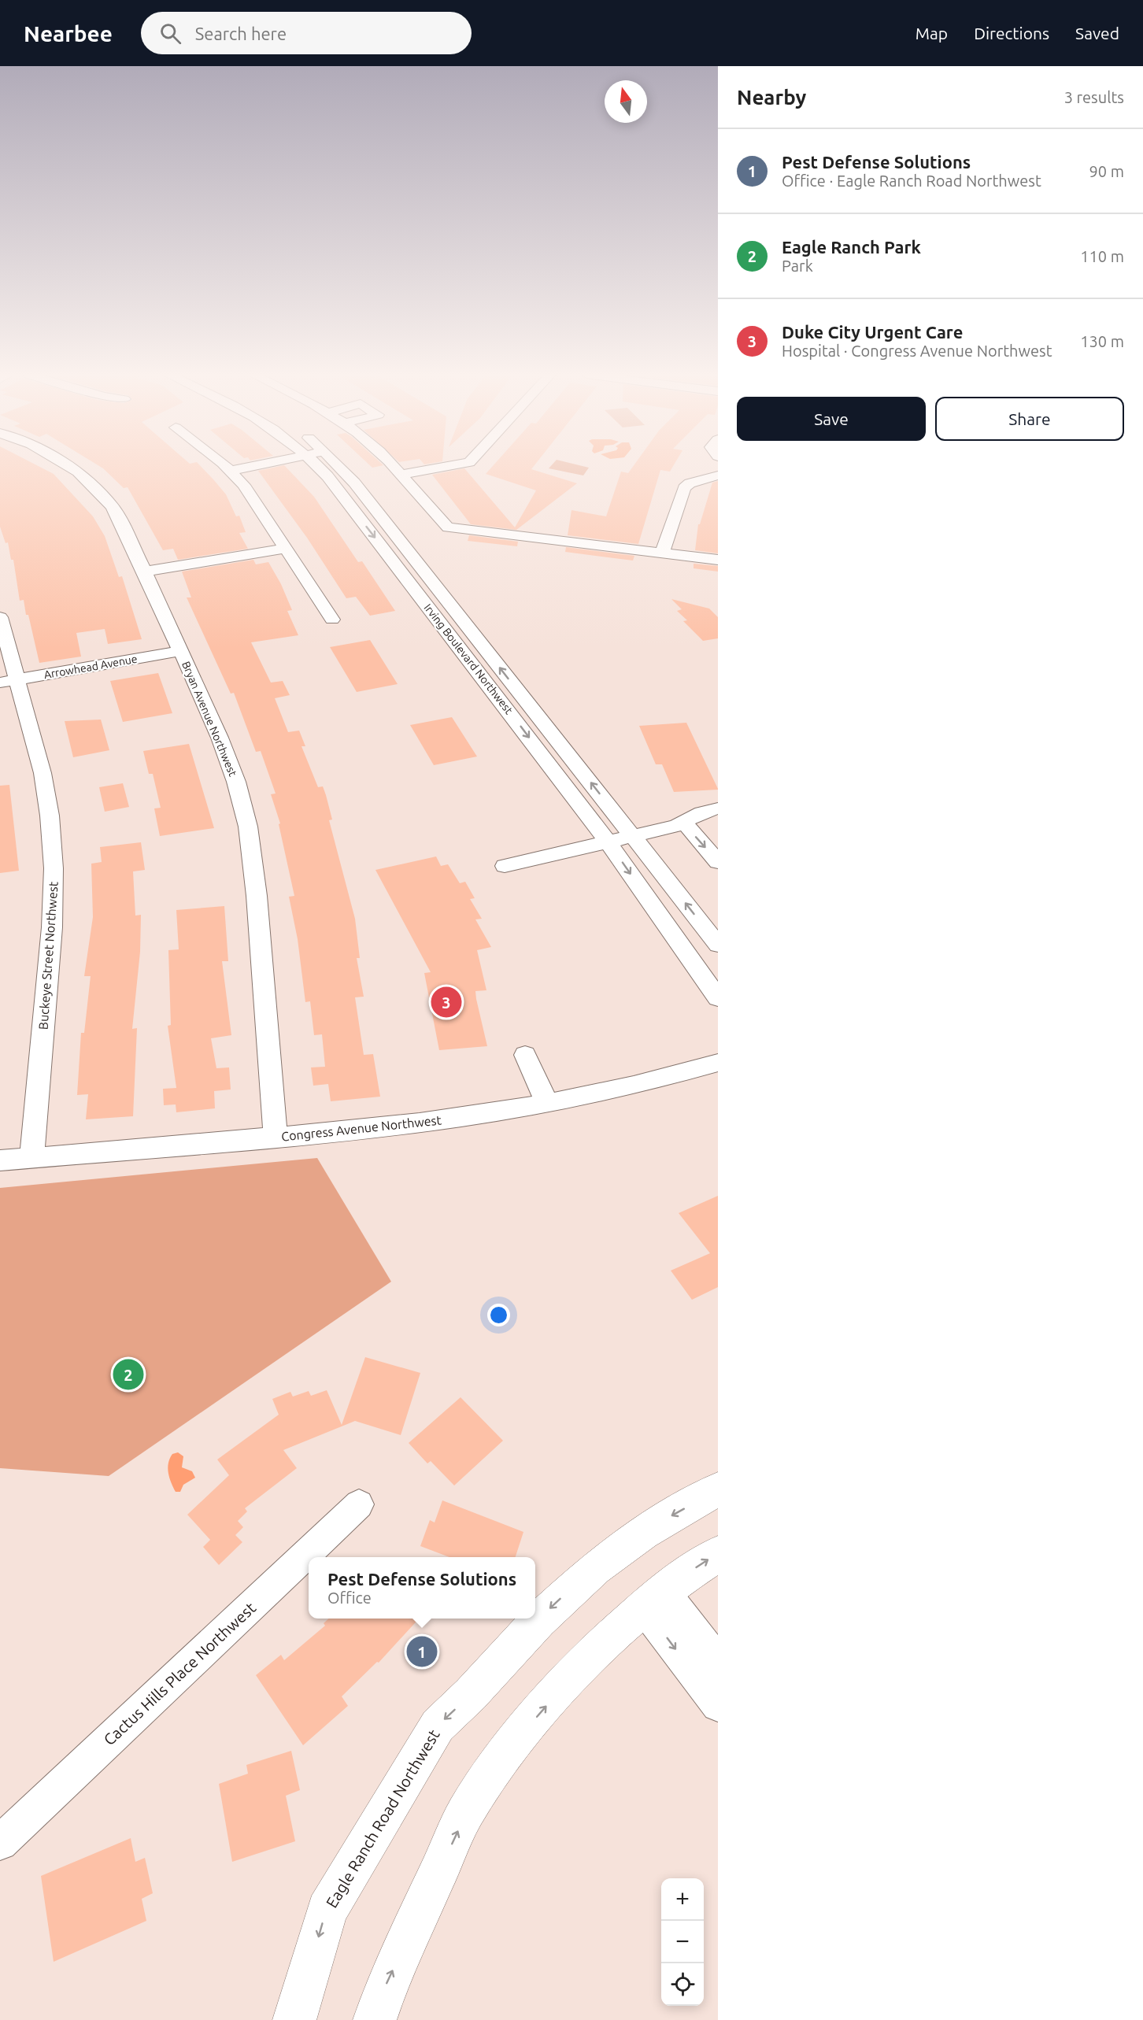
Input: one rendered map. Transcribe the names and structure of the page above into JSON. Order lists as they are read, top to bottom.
{
  "streets": {
    "main road": ["Eagle Ranch Road Northwest"],
    "street": [
      "Irving Boulevard Northwest",
      "Arrowhead Avenue",
      "Bryan Avenue Northwest",
      "Buckeye Street Northwest",
      "Congress Avenue Northwest",
      "Cactus Hills Place Northwest"
    ]
  },
  "crossings": [
    ["Arrowhead Avenue", "Bryan Avenue Northwest"],
    ["Arrowhead Avenue", "Buckeye Street Northwest"],
    ["Bryan Avenue Northwest", "Congress Avenue Northwest"],
    ["Buckeye Street Northwest", "Congress Avenue Northwest"]
  ],
  "north": "top",
  "page": {
    "header": "Nearbee",
    "search": "Search here",
    "nav": ["Map", "Directions", "Saved"],
    "heading": ["Nearby", "3 results"],
    "list": [
      {
        "mark": "1",
        "name": "Pest Defense Solutions",
        "note": "Office · Eagle Ranch Road Northwest",
        "value": "90 m"
      },
      {
        "mark": "2",
        "name": "Eagle Ranch Park",
        "note": "Park",
        "value": "110 m"
      },
      {
        "mark": "3",
        "name": "Duke City Urgent Care",
        "note": "Hospital · Congress Avenue Northwest",
        "value": "130 m"
      }
    ],
    "buttons": ["Save", "Share"],
    "pins": ["3", "2", "1"],
    "popup": ["Pest Defense Solutions", "Office"],
    "map_buttons": ["+", "−"]
  }
}
